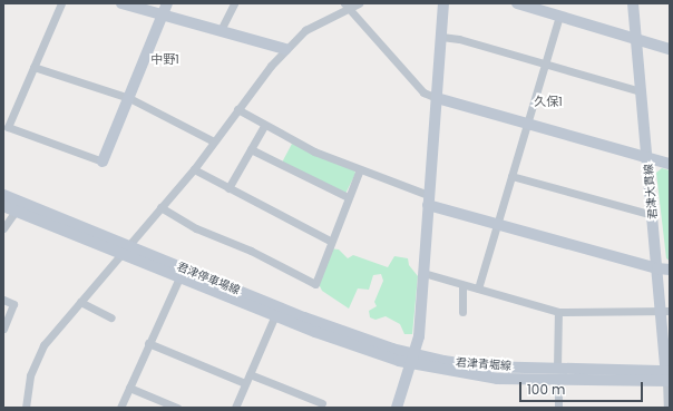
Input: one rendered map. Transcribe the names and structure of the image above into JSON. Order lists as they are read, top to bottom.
{
  "streets": {
    "main road": ["君津大貫線", "君津停車場線", "君津青堀線"]
  },
  "crossings": [
    ["君津大貫線", "君津青堀線"],
    ["君津停車場線", "君津青堀線"]
  ],
  "districts": ["中野1", "久保1"],
  "scale_bar": "100 m"
}
